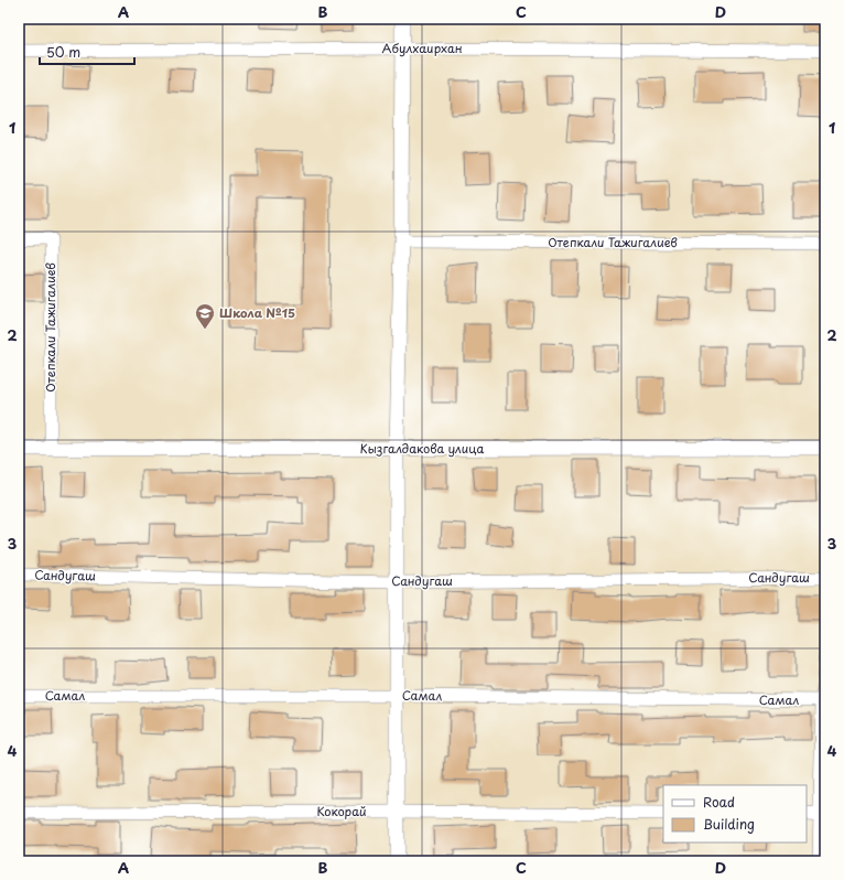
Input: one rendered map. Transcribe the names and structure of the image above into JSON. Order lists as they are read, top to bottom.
{
  "streets": {
    "street": [
      "Абулхаирхан",
      "Отепкали Тажигалиев",
      "Кызгалдакова улица",
      "Сандугаш",
      "Самал",
      "Кокорай"
    ]
  },
  "crossings": [
    ["Отепкали Тажигалиев", "Кызгалдакова улица"]
  ],
  "places": {
    "school or university": ["Школа №15"]
  },
  "legend": ["Road", "Building"],
  "scale_bar": "50 m",
  "grid": {
    "columns": [
      "A",
      "B",
      "C",
      "D"
    ],
    "rows": [
      "1",
      "2",
      "3",
      "4"
    ]
  }
}
